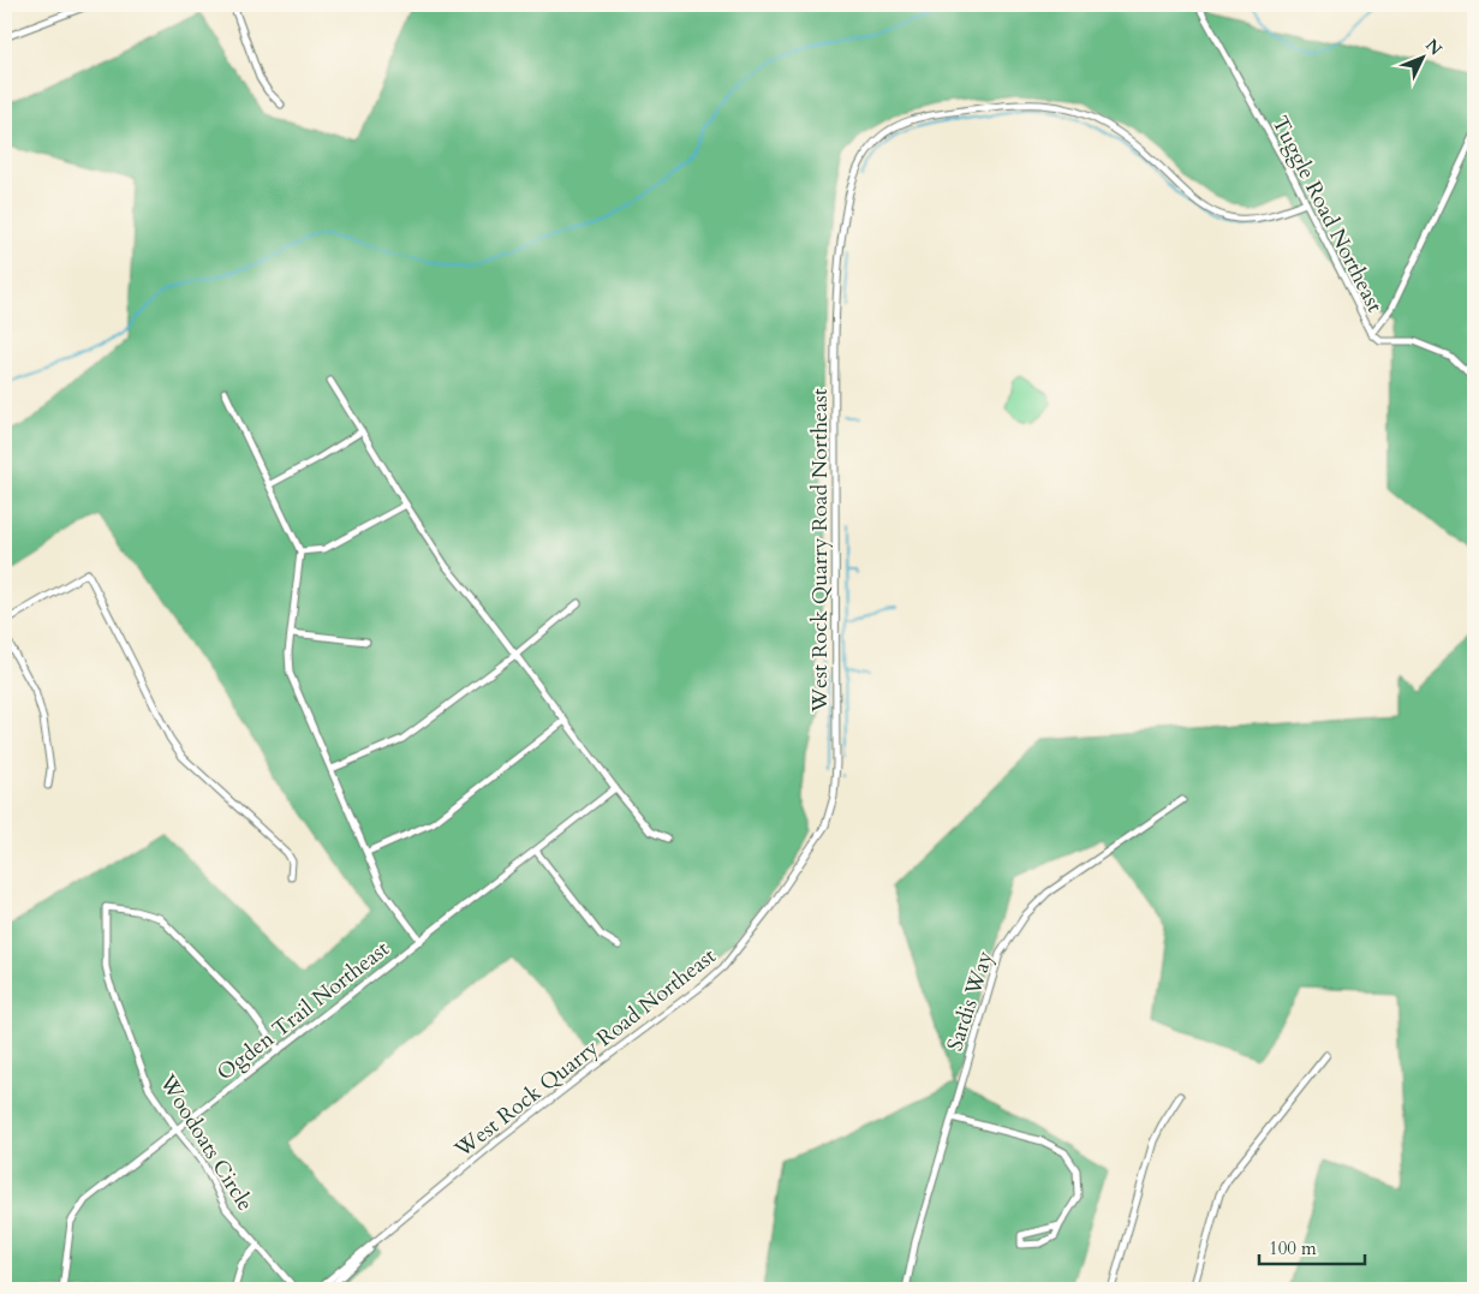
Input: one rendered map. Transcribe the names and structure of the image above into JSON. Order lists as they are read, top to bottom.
{
  "streets": {
    "street": [
      "Tuggle Road Northeast",
      "West Rock Quarry Road Northeast",
      "Sardis Way",
      "Ogden Trail Northeast",
      "Woodoats Circle"
    ]
  },
  "crossings": [
    ["Tuggle Road Northeast", "West Rock Quarry Road Northeast"],
    ["Ogden Trail Northeast", "Woodoats Circle"]
  ],
  "scale_bar": "100 m",
  "north": "top right"
}
